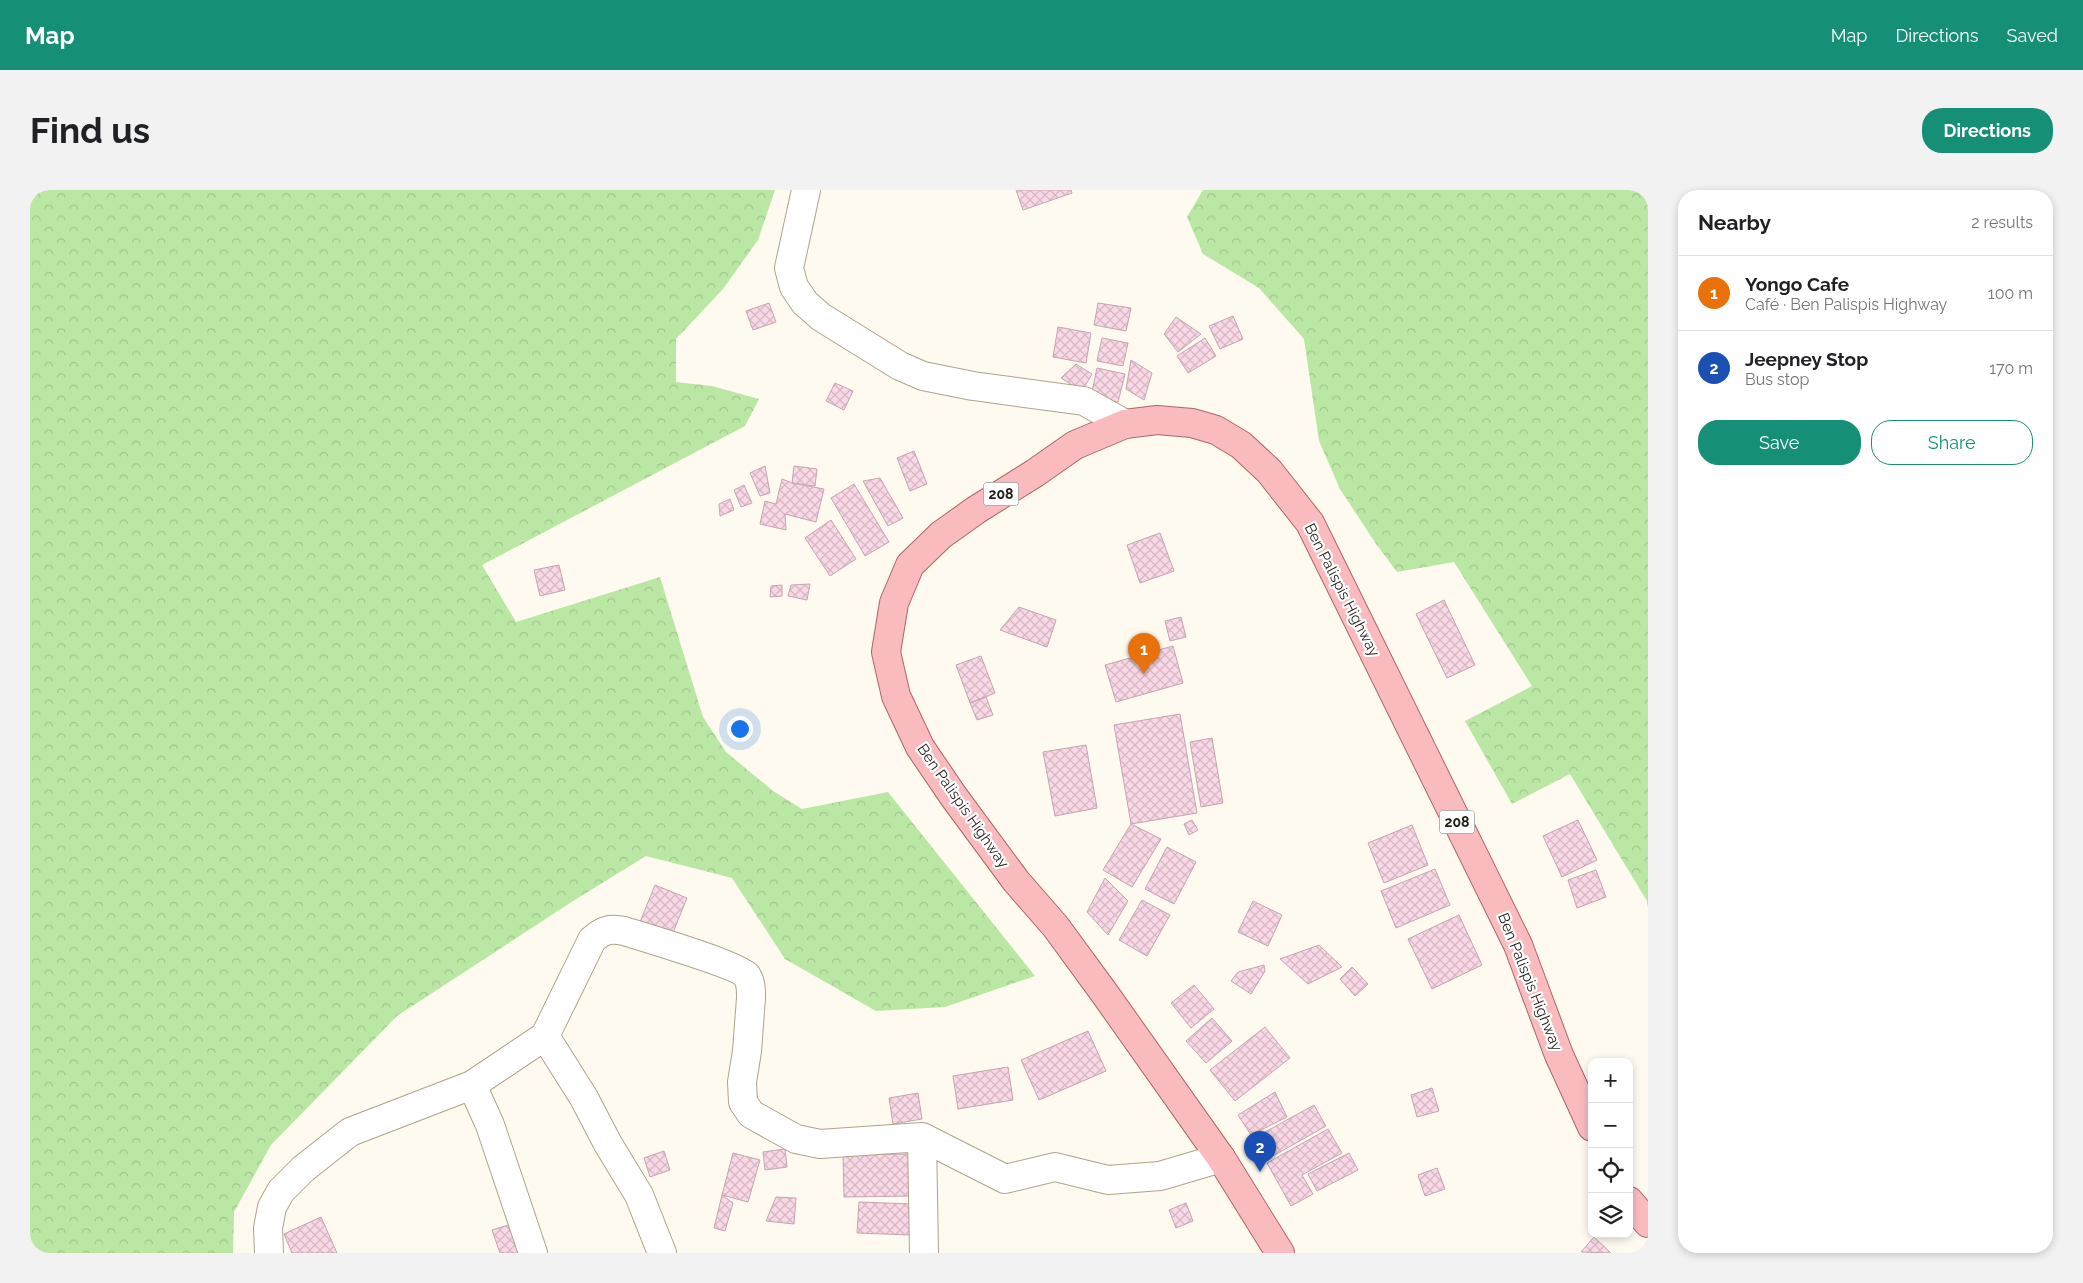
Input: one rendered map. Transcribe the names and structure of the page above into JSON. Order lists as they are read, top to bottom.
{
  "streets": {
    "main road": ["208", "Ben Palispis Highway"]
  },
  "page": {
    "header": "Map",
    "nav": ["Map", "Directions", "Saved"],
    "buttons": [
      "Directions",
      ["Save", "Share"]
    ],
    "title": "Find us",
    "heading": ["Nearby", "2 results"],
    "list": [
      {
        "mark": "1",
        "name": "Yongo Cafe",
        "note": "Café · Ben Palispis Highway",
        "value": "100 m"
      },
      {
        "mark": "2",
        "name": "Jeepney Stop",
        "note": "Bus stop",
        "value": "170 m"
      }
    ],
    "pins": ["1", "2"],
    "map_buttons": ["+", "−"]
  }
}
